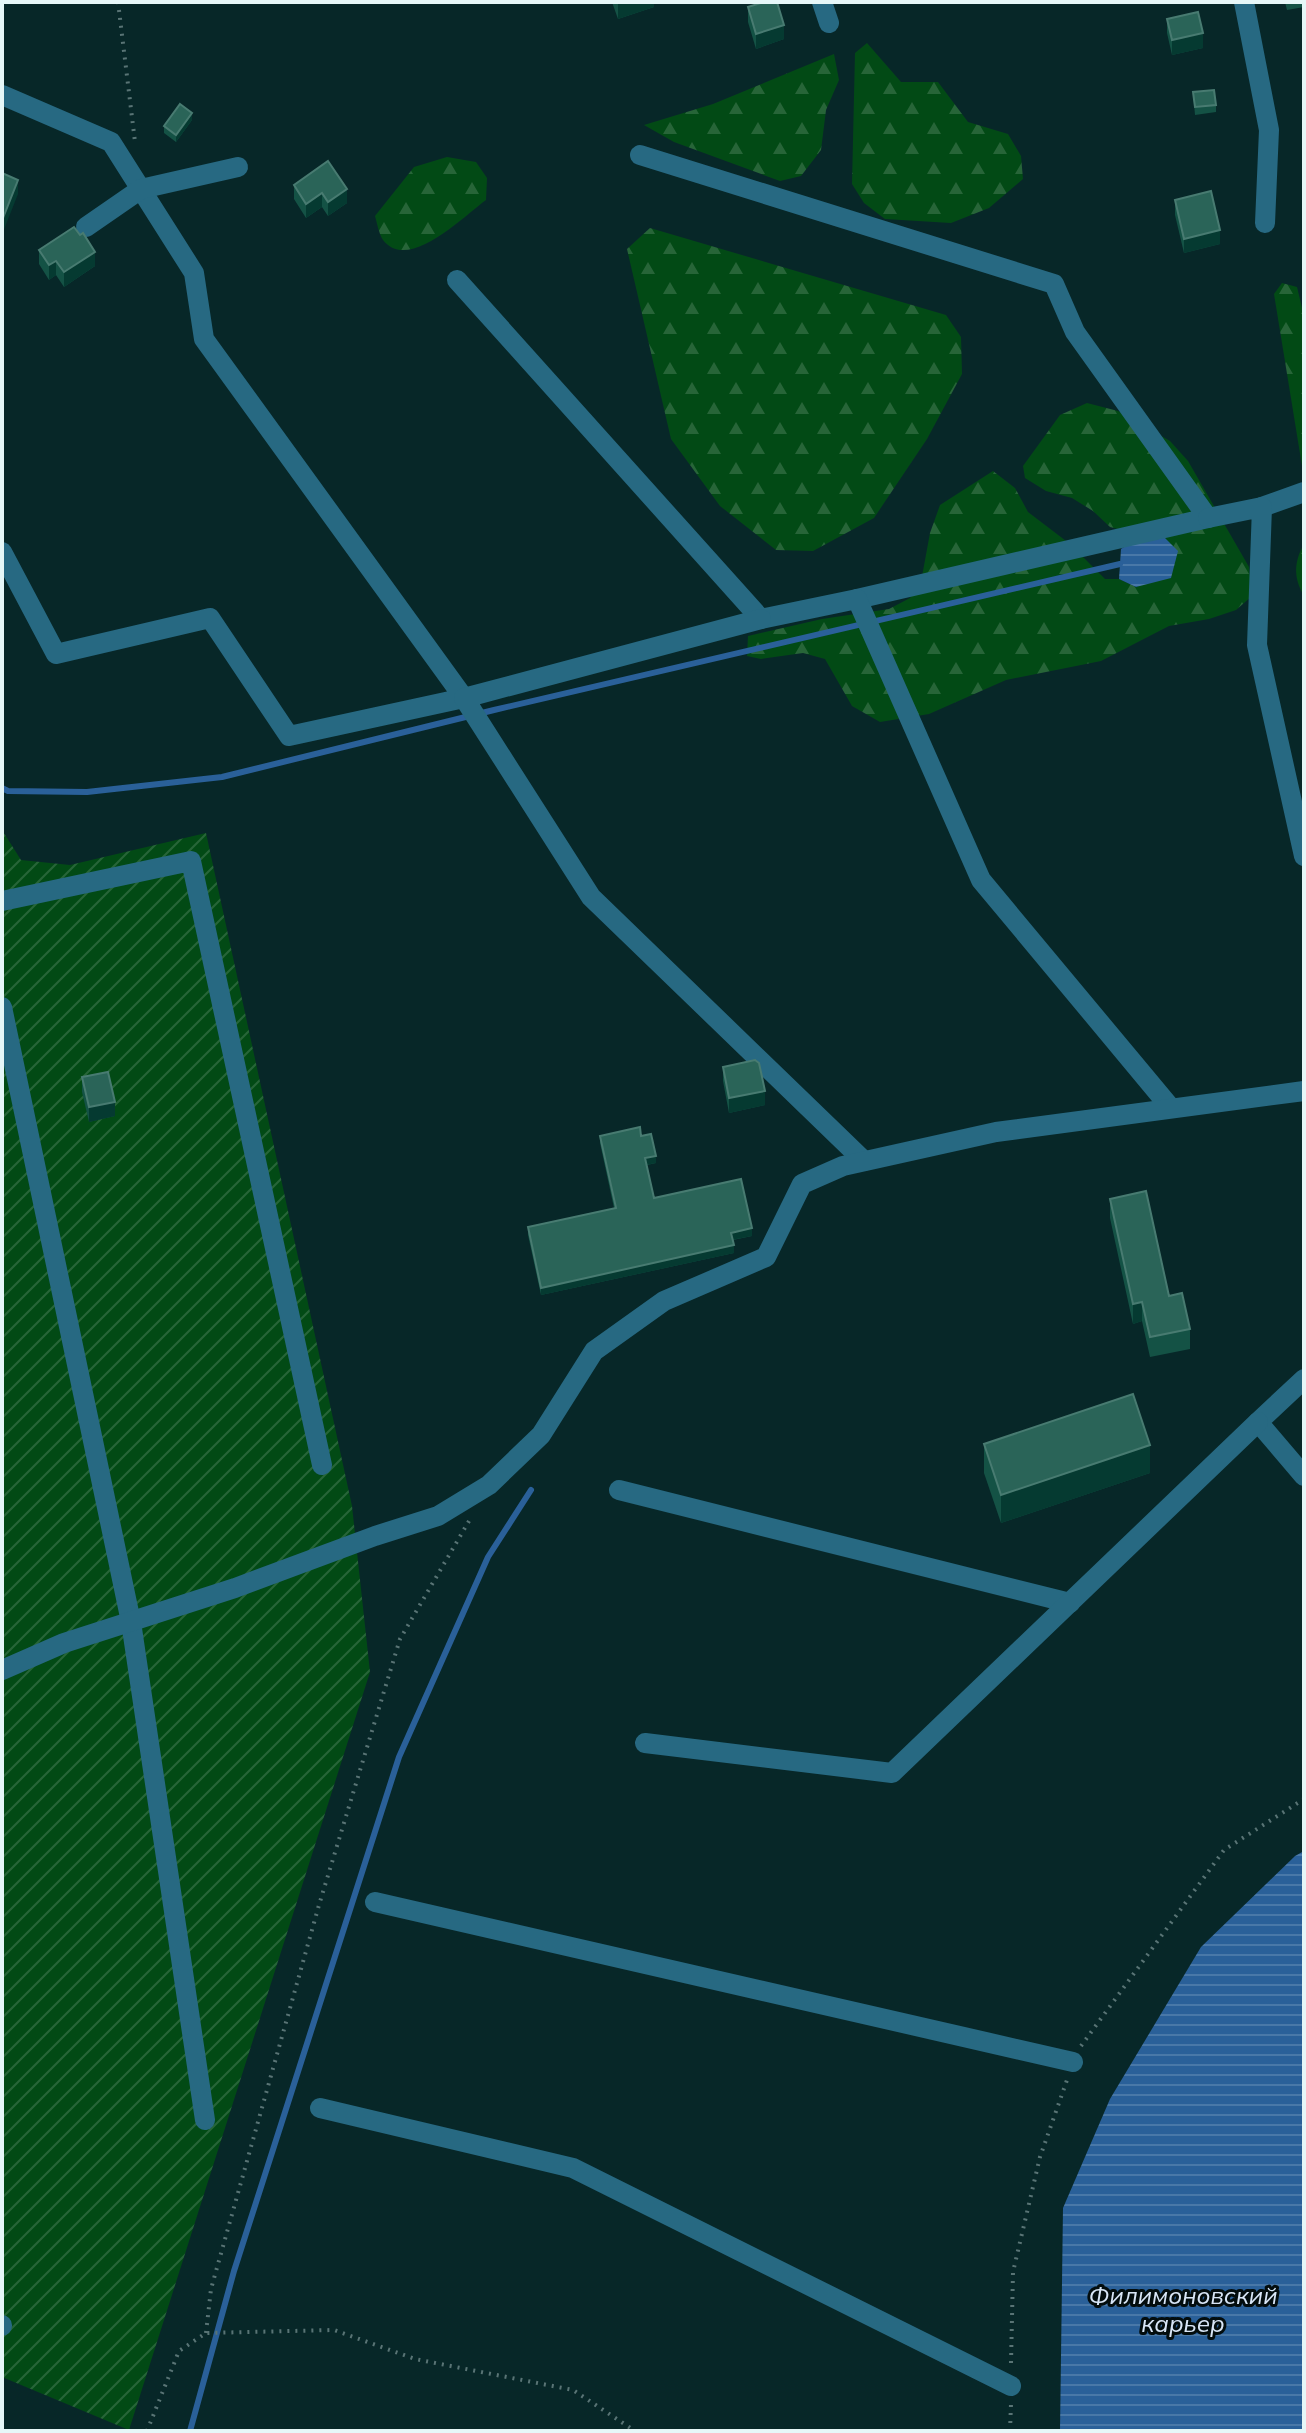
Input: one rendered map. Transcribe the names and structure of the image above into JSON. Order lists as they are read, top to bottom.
{
  "water": ["Филимоновский карьер"]
}
